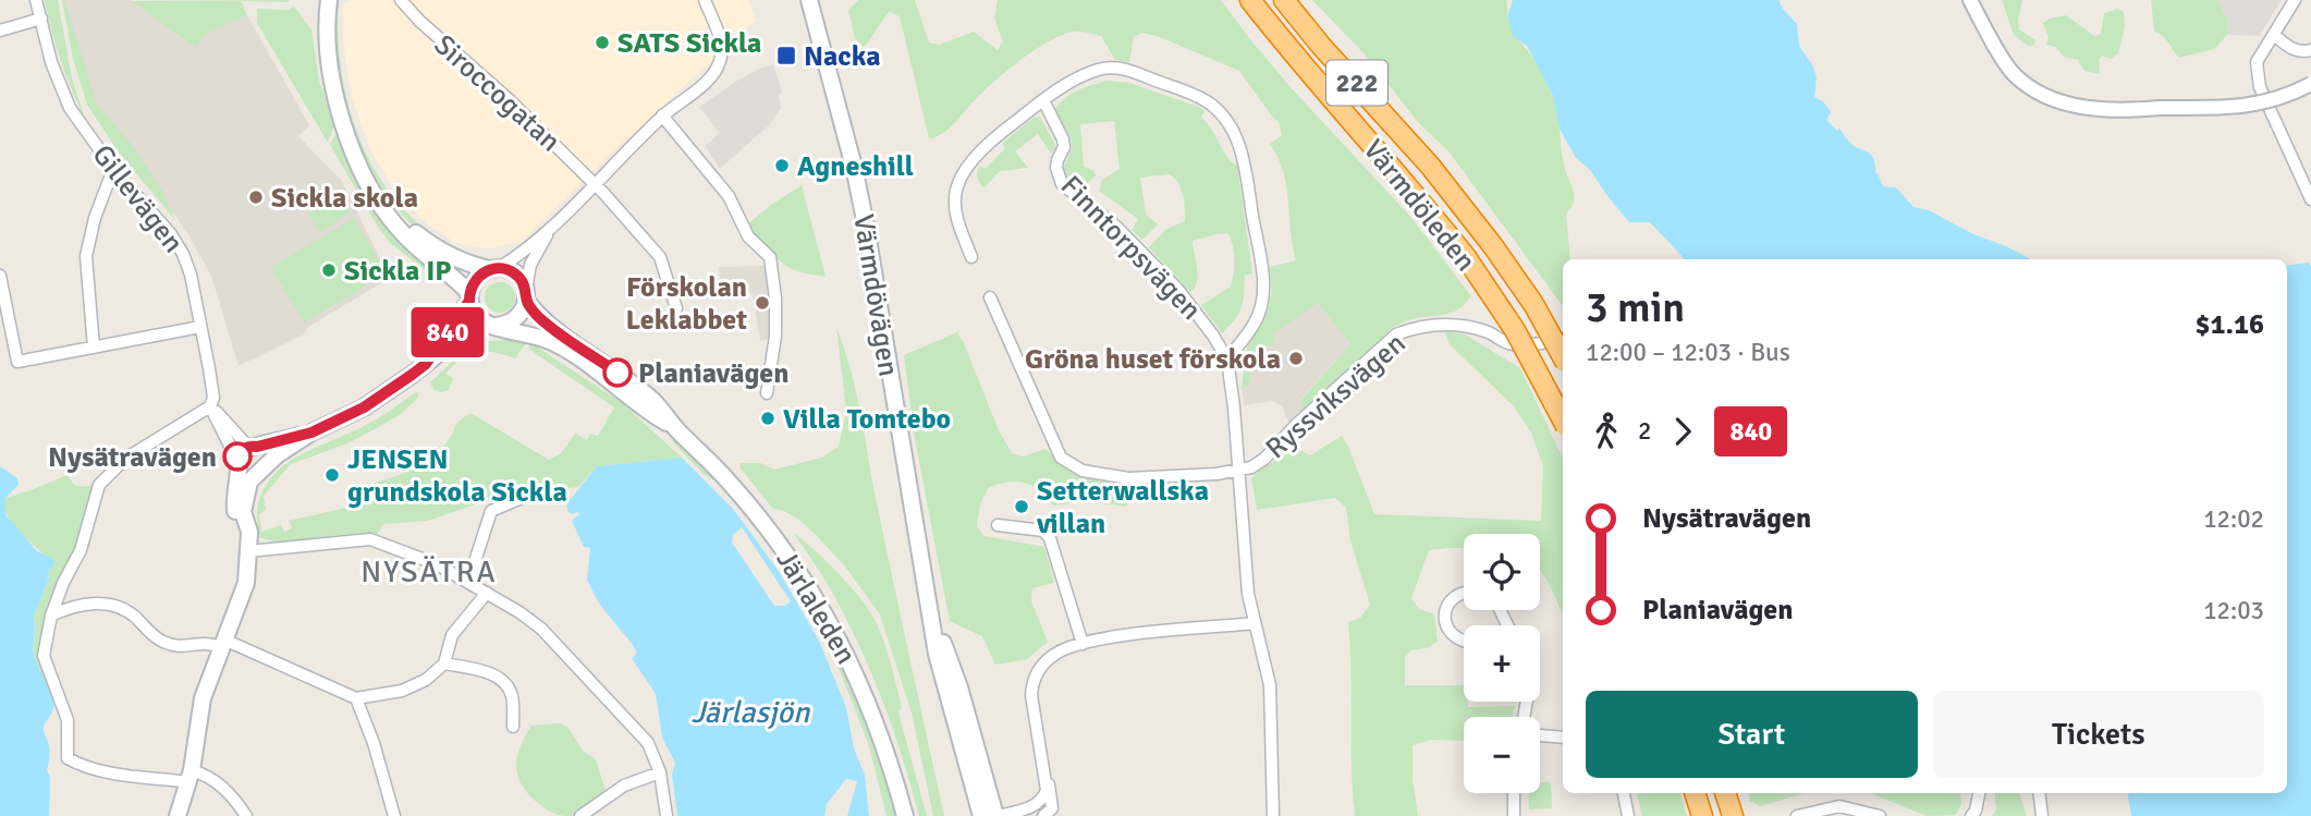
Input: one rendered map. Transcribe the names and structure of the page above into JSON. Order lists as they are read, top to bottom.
{
  "streets": {
    "highway": ["222", "Värmdöleden"],
    "main road": ["Värmdövägen", "Järlaleden"],
    "street": [
      "Siroccogatan",
      "Gillevägen",
      "Finntorpsvägen",
      "Ryssviksvägen"
    ]
  },
  "crossings": [
    ["Finntorpsvägen", "Ryssviksvägen"]
  ],
  "districts": ["NYSÄTRA"],
  "water": ["Järlasjön"],
  "places": {
    "other": [
      "SATS Sickla",
      "Agneshill",
      "Sickla skola",
      "Sickla IP",
      "Förskolan Leklabbet",
      "Gröna huset förskola",
      "Planiavägen",
      "Villa Tomtebo",
      "Nysätravägen",
      "JENSEN grundskola Sickla",
      "Setterwallska villan"
    ],
    "transit": ["Nacka"]
  },
  "lines": ["bus line 840"],
  "page": {
    "on_map": "840",
    "heading": ["3 min", "12:00 – 12:03 · Bus", "$1.16"],
    "legs": ["2", "840"],
    "list": [
      {
        "name": "Nysätravägen",
        "value": "12:02"
      },
      {
        "name": "Planiavägen",
        "value": "12:03"
      }
    ],
    "map_buttons": ["+", "−"],
    "buttons": ["Start", "Tickets"]
  }
}
